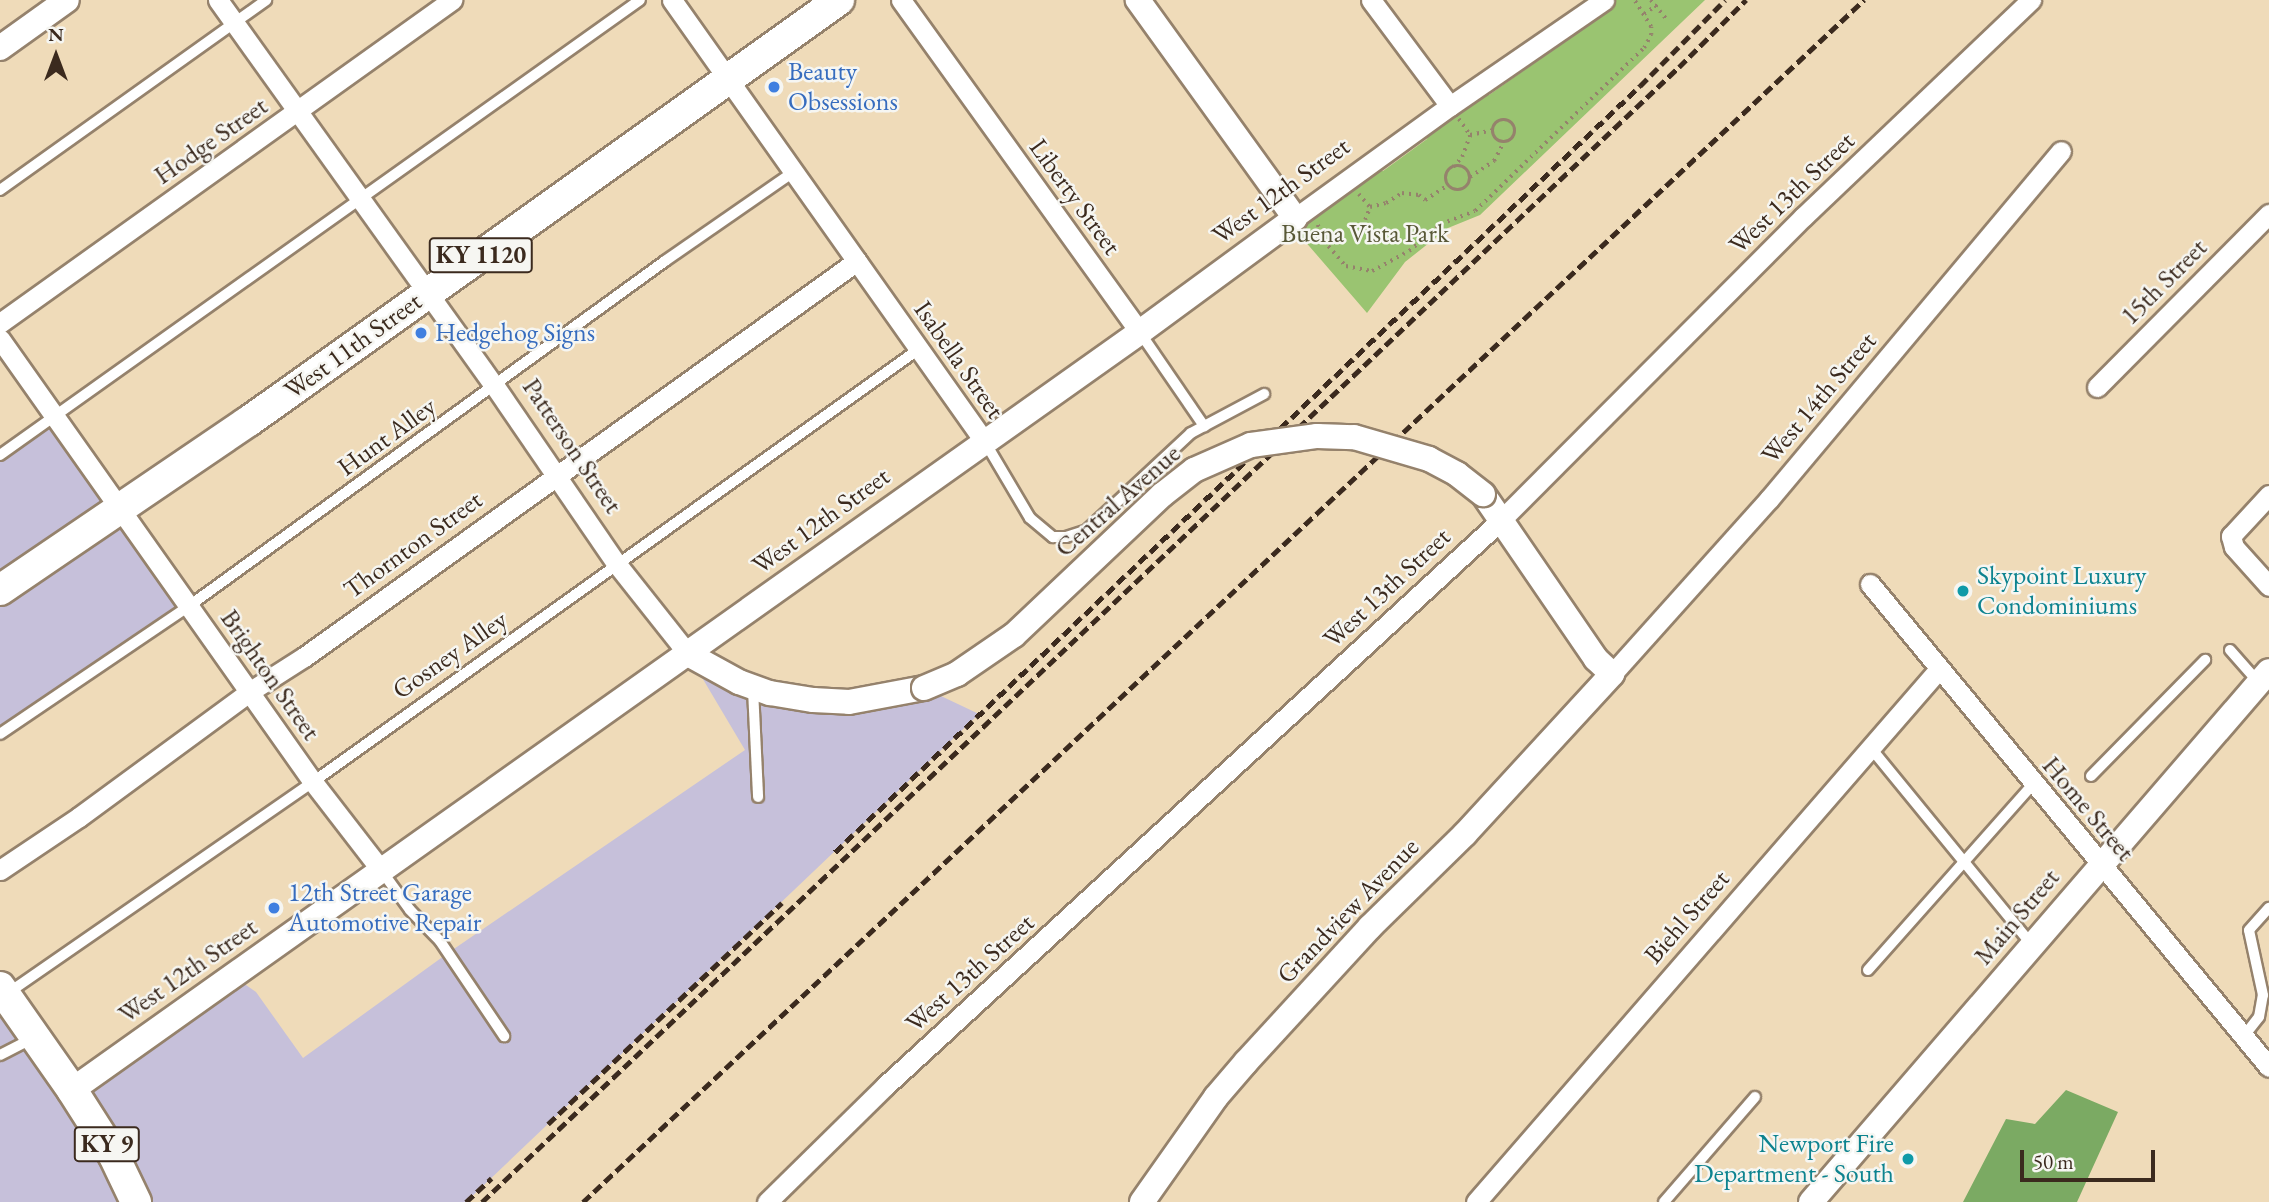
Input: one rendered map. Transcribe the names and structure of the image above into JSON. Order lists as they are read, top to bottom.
{
  "streets": {
    "main road": ["KY 1120", "West 11th Street", "KY 9"],
    "street": [
      "Hodge Street",
      "West 12th Street",
      "West 13th Street",
      "Liberty Street",
      "15th Street",
      "Isabella Street",
      "West 14th Street",
      "Patterson Street",
      "Central Avenue",
      "Thornton Street",
      "Brighton Street",
      "Home Street",
      "Grandview Avenue",
      "Biehl Street",
      "Main Street"
    ],
    "lane": ["Hunt Alley", "Gosney Alley"]
  },
  "crossings": [
    ["Hodge Street", "Patterson Street"],
    ["West 12th Street", "Liberty Street"],
    ["West 12th Street", "Isabella Street"],
    ["West 12th Street", "Patterson Street"],
    ["West 12th Street", "Brighton Street"],
    ["West 12th Street", "KY 9"],
    ["West 13th Street", "Central Avenue"],
    ["Liberty Street", "Isabella Street"],
    ["West 11th Street", "Isabella Street"],
    ["West 11th Street", "Patterson Street"],
    ["West 11th Street", "Brighton Street"],
    ["Isabella Street", "Hunt Alley"],
    ["Isabella Street", "Thornton Street"],
    ["Isabella Street", "Gosney Alley"],
    ["West 14th Street", "Central Avenue"],
    ["West 14th Street", "Grandview Avenue"],
    ["Hunt Alley", "Patterson Street"],
    ["Hunt Alley", "Brighton Street"],
    ["Patterson Street", "Central Avenue"],
    ["Patterson Street", "Thornton Street"],
    ["Patterson Street", "Gosney Alley"],
    ["Central Avenue", "Grandview Avenue"],
    ["Thornton Street", "Brighton Street"],
    ["Gosney Alley", "Brighton Street"],
    ["Gosney Alley", "KY 9"],
    ["Home Street", "Biehl Street"],
    ["Home Street", "Main Street"]
  ],
  "parks": ["Buena Vista Park"],
  "places": [
    "Beauty Obsessions",
    "Hedgehog Signs",
    "Skypoint Luxury Condominiums",
    "12th Street Garage Automotive Repair",
    "Newport Fire Department - South"
  ],
  "scale_bar": "50 m",
  "north": "top"
}
